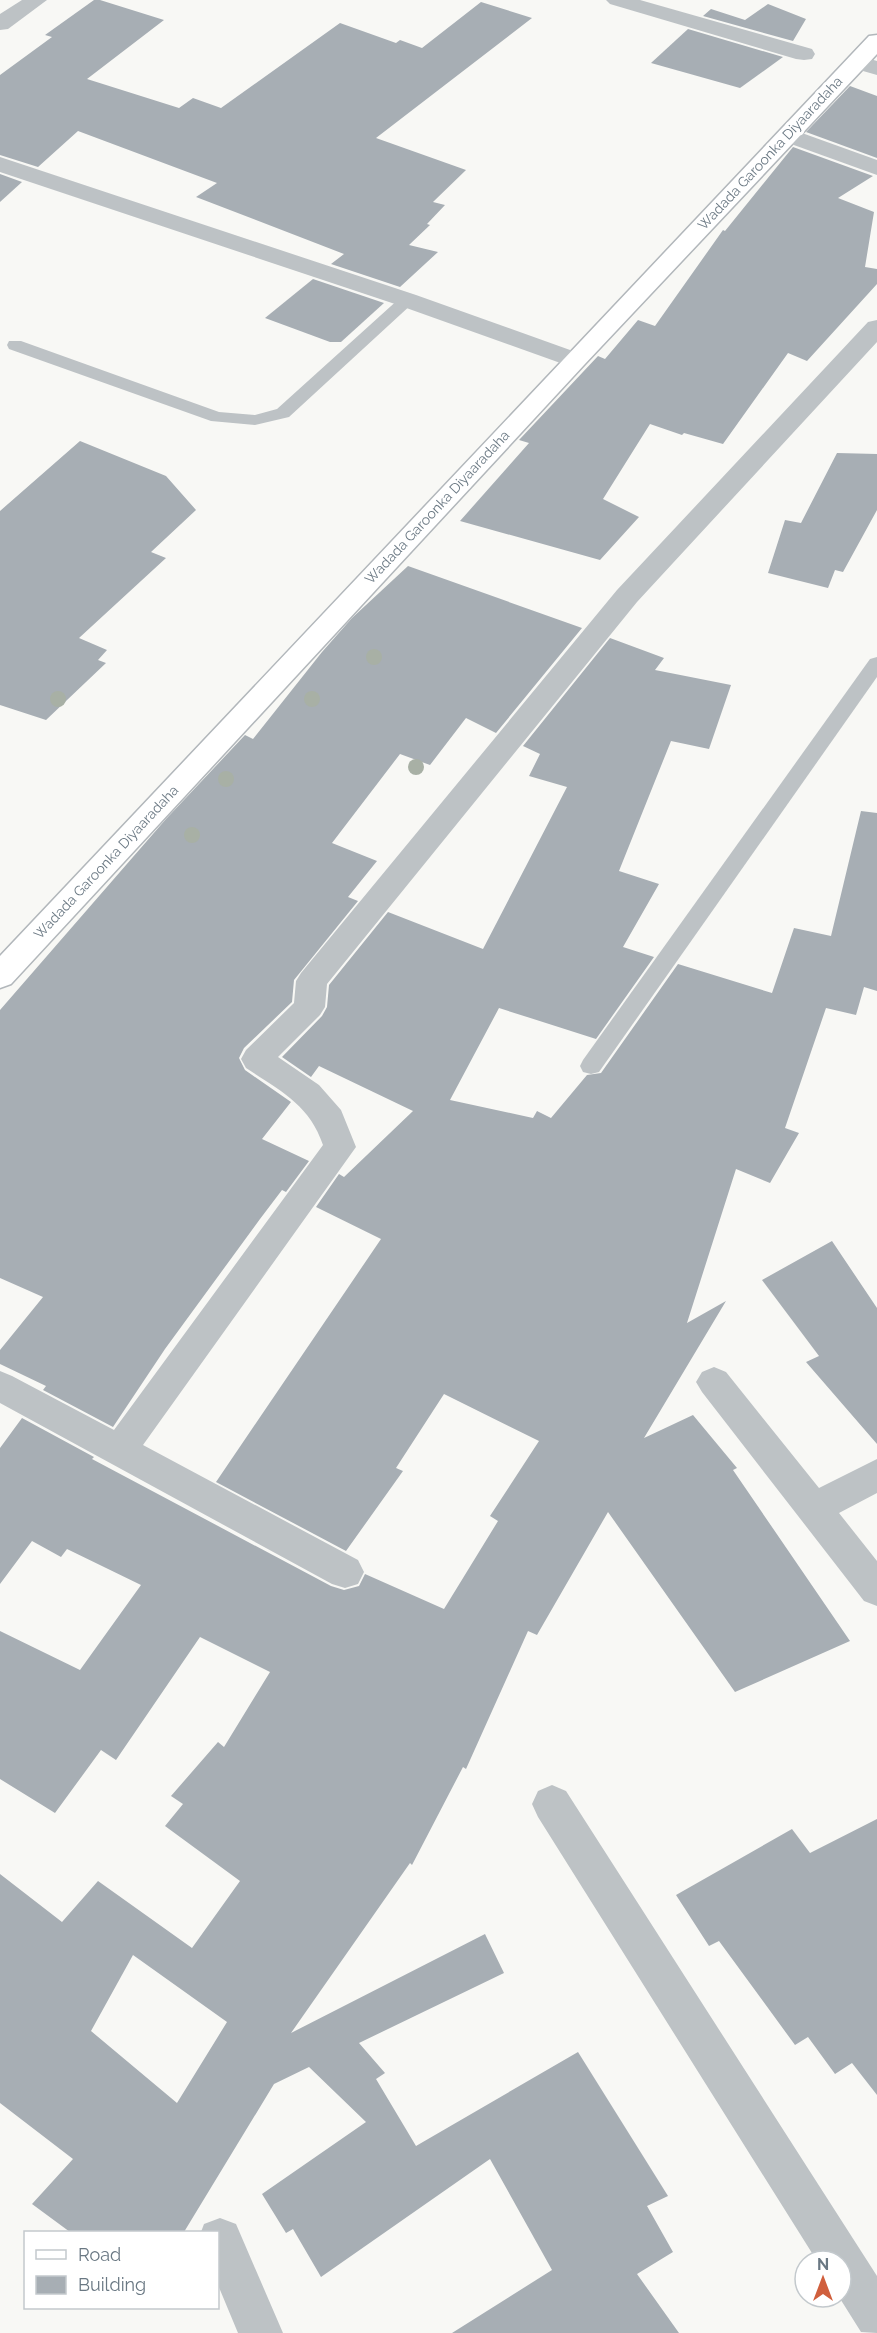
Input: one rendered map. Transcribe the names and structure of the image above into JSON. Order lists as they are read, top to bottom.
{
  "streets": {
    "main road": ["Wadada Garoonka Diyaaradaha"]
  },
  "legend": ["Road", "Building"],
  "north": "top"
}
